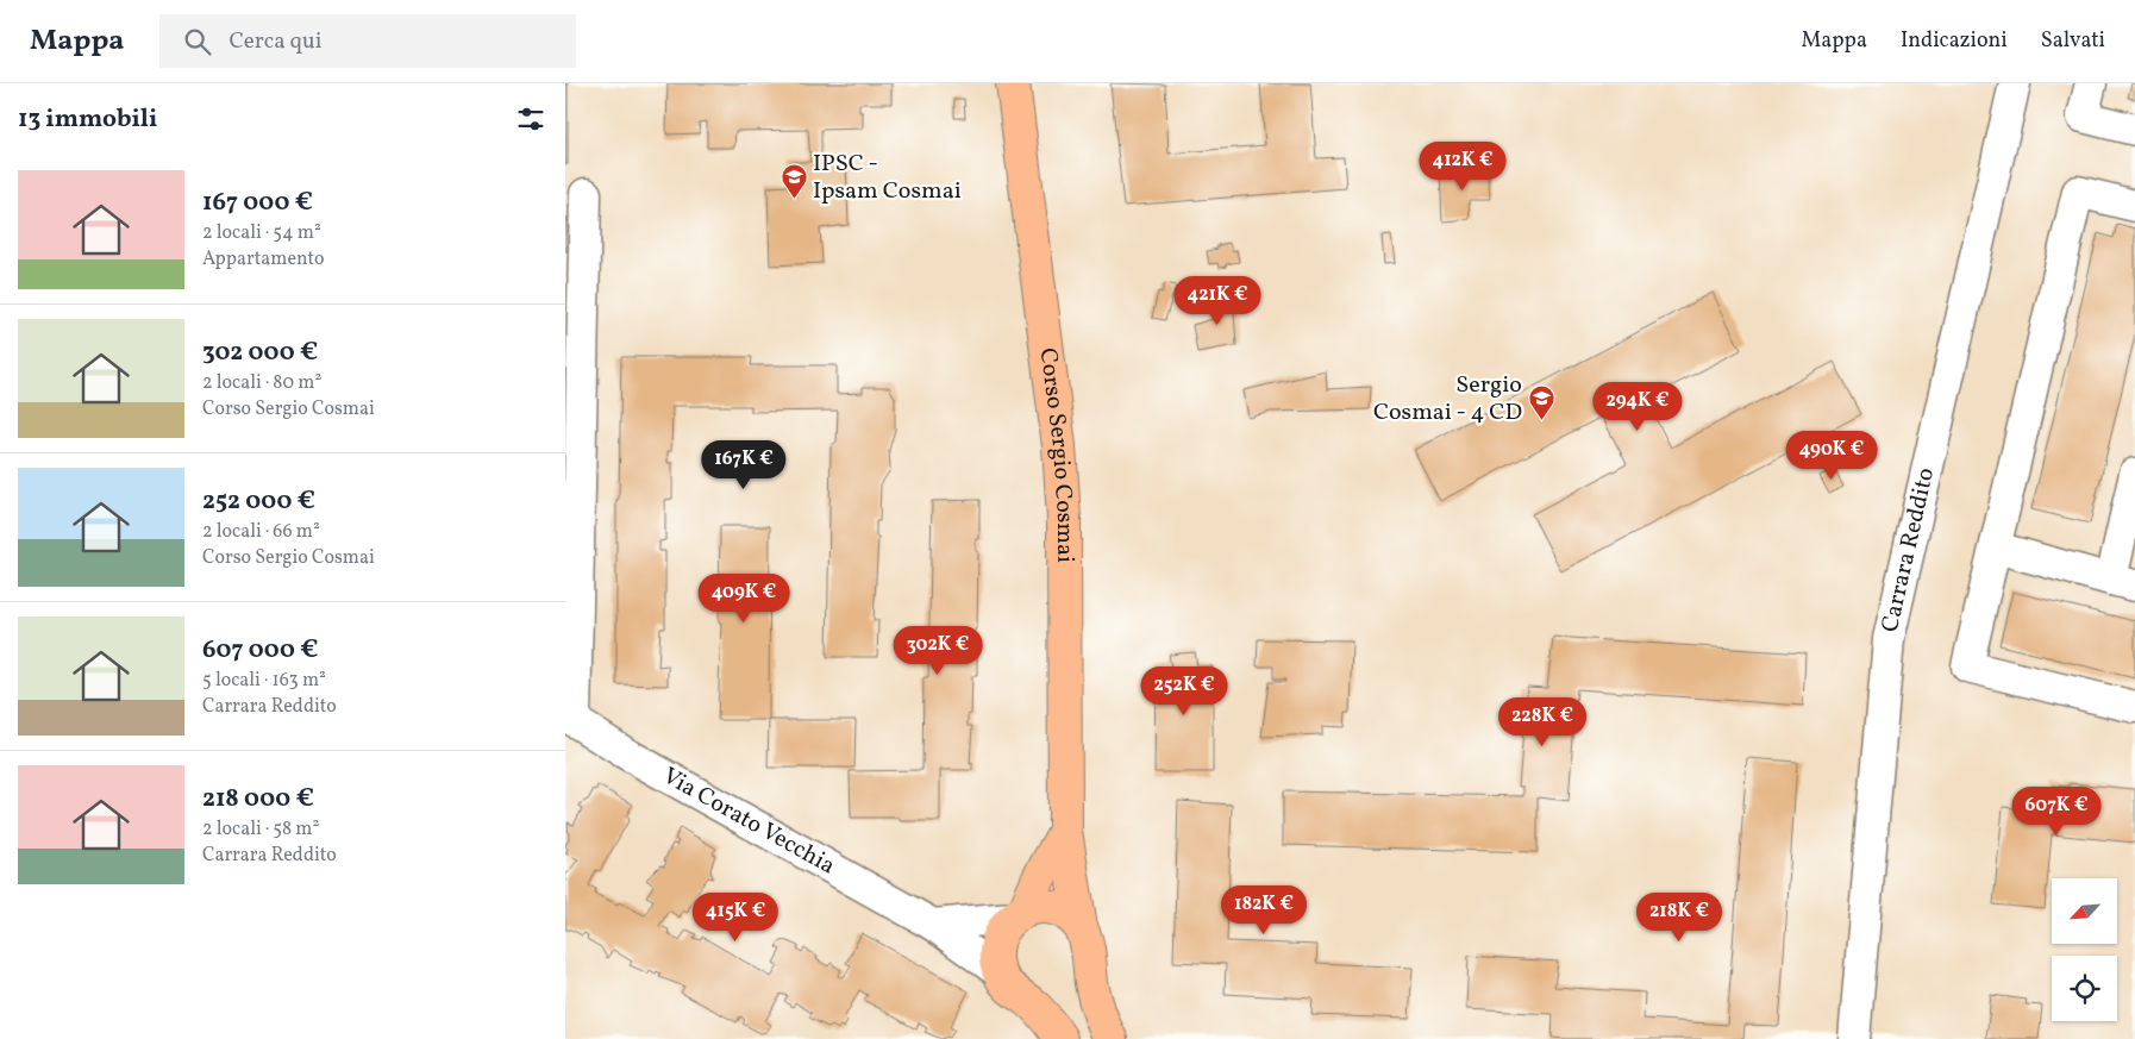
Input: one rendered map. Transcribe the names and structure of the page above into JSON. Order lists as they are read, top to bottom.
{
  "streets": {
    "main road": ["Corso Sergio Cosmai"],
    "street": ["Carrara Reddito", "Via Corato Vecchia"]
  },
  "crossings": [
    ["Corso Sergio Cosmai", "Via Corato Vecchia"]
  ],
  "places": {
    "school or university": ["IPSC - Ipsam Cosmai", "Sergio Cosmai - 4 CD"]
  },
  "north": "bottom left",
  "page": {
    "header": "Mappa",
    "search": "Cerca qui",
    "nav": ["Mappa", "Indicazioni", "Salvati"],
    "heading": "13 immobili",
    "price": [
      "412K €",
      "421K €",
      "294K €",
      "490K €",
      "167K €",
      "409K €",
      "302K €",
      "252K €",
      "228K €",
      "607K €",
      "182K €",
      "415K €",
      "218K €"
    ],
    "list": [
      {
        "name": "167 000 €",
        "note": "2 locali · 54 m² · Appartamento"
      },
      {
        "name": "302 000 €",
        "note": "2 locali · 80 m² · Corso Sergio Cosmai"
      },
      {
        "name": "252 000 €",
        "note": "2 locali · 66 m² · Corso Sergio Cosmai"
      },
      {
        "name": "607 000 €",
        "note": "5 locali · 163 m² · Carrara Reddito"
      },
      {
        "name": "218 000 €",
        "note": "2 locali · 58 m² · Carrara Reddito"
      }
    ]
  }
}
